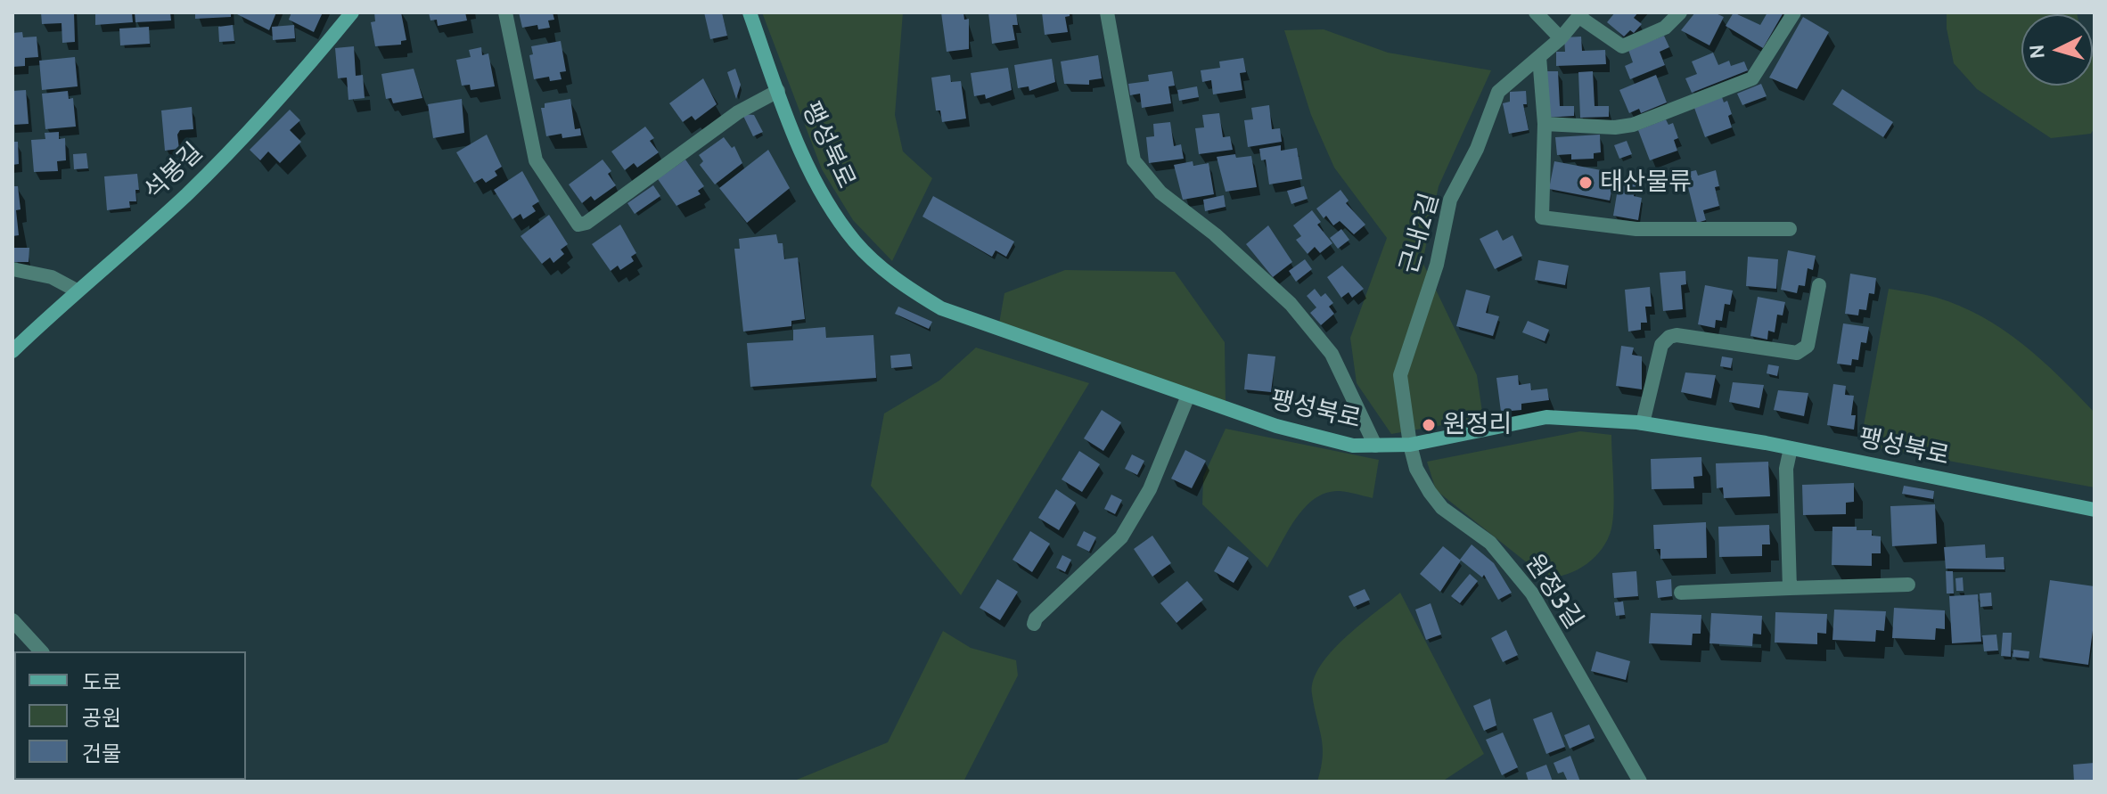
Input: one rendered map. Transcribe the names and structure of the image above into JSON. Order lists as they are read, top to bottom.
{
  "streets": {
    "street": [
      "팽성북로",
      "석봉길",
      "근내2길",
      "원정3길"
    ]
  },
  "crossings": [
    ["팽성북로", "근내2길"],
    ["팽성북로", "원정3길"],
    ["근내2길", "원정3길"]
  ],
  "places": ["태산물류", "원정리"],
  "legend": ["도로", "공원", "건물"],
  "north": "left"
}
